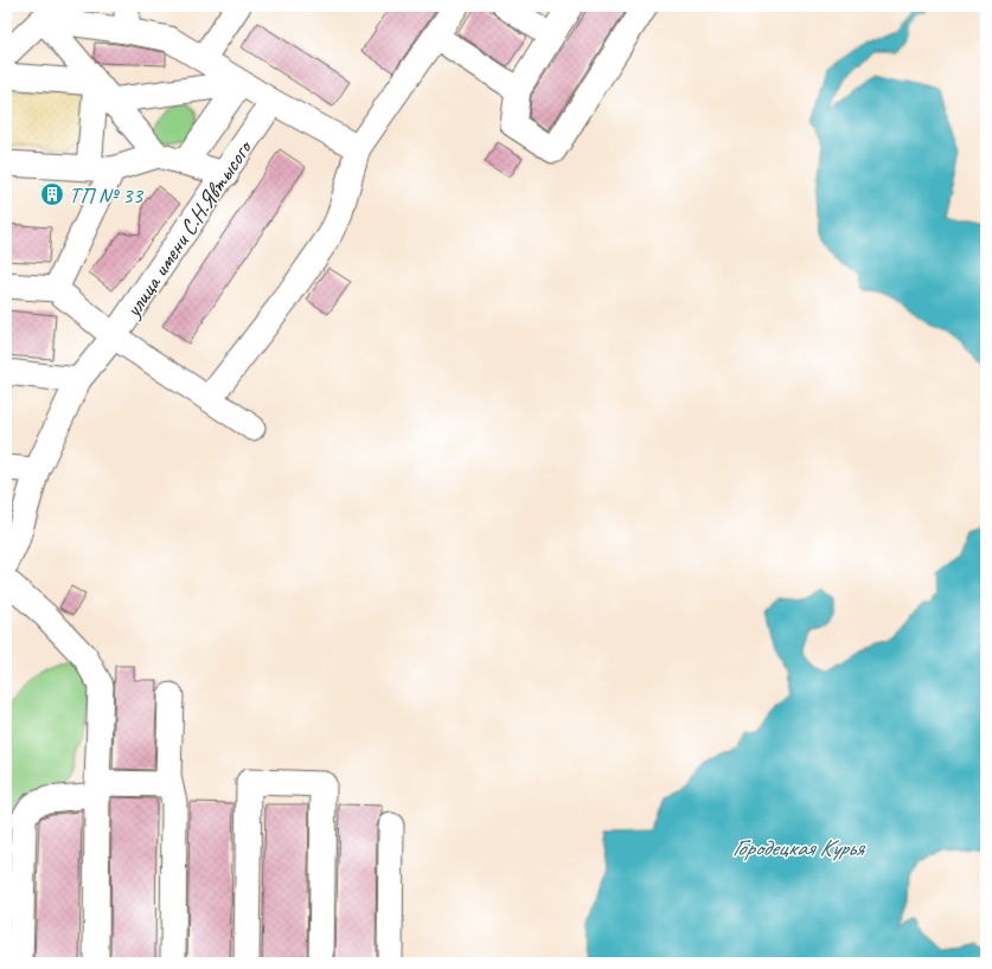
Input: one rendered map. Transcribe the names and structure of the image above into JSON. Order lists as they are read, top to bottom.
{
  "streets": {
    "street": ["улица имени С.Н.Явтысого"]
  },
  "water": ["Городецкая Курья"],
  "places": {
    "building": ["ТП № 33"]
  }
}
